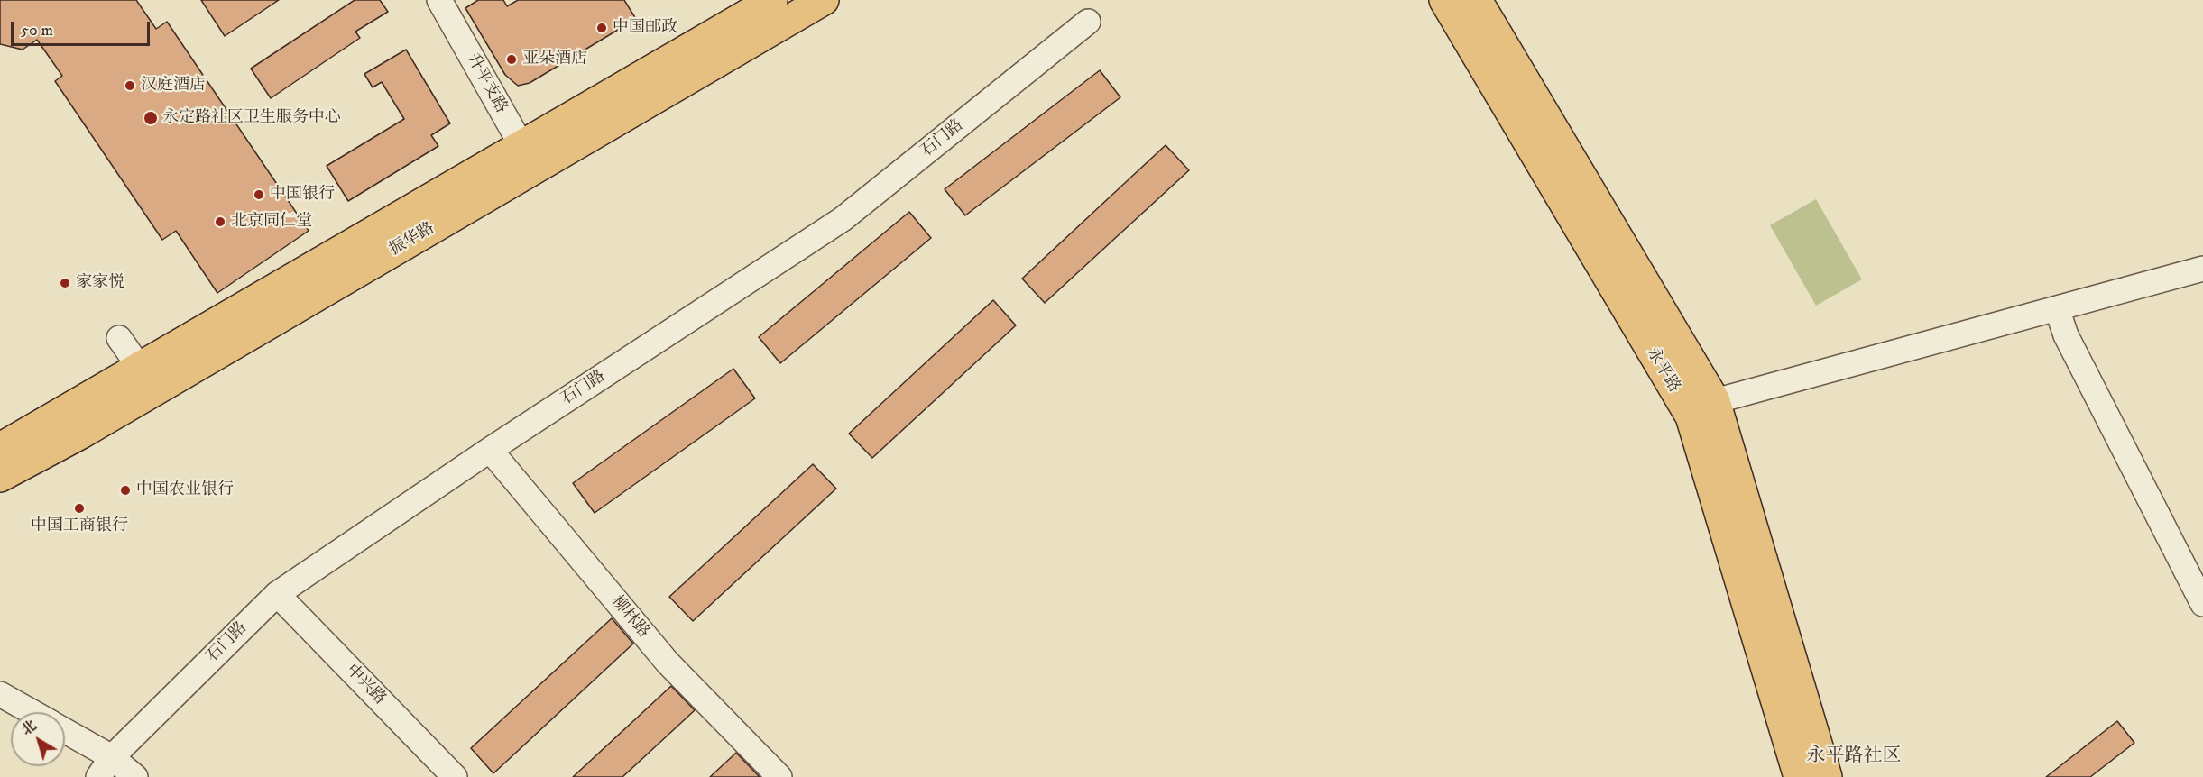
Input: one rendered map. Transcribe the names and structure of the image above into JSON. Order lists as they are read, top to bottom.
{
  "streets": {
    "main road": ["振华路", "永平路"],
    "street": [
      "升平支路",
      "石门路",
      "柳林路",
      "中兴路"
    ]
  },
  "crossings": [
    ["升平支路", "振华路"],
    ["石门路", "柳林路"],
    ["石门路", "中兴路"]
  ],
  "districts": ["永平路社区"],
  "places": [
    "中国邮政",
    "亚朵酒店",
    "汉庭酒店",
    "永定路社区卫生服务中心",
    "中国银行",
    "北京同仁堂",
    "家家悦",
    "中国农业银行",
    "中国工商银行"
  ],
  "scale_bar": "50 m",
  "north": "top left"
}
